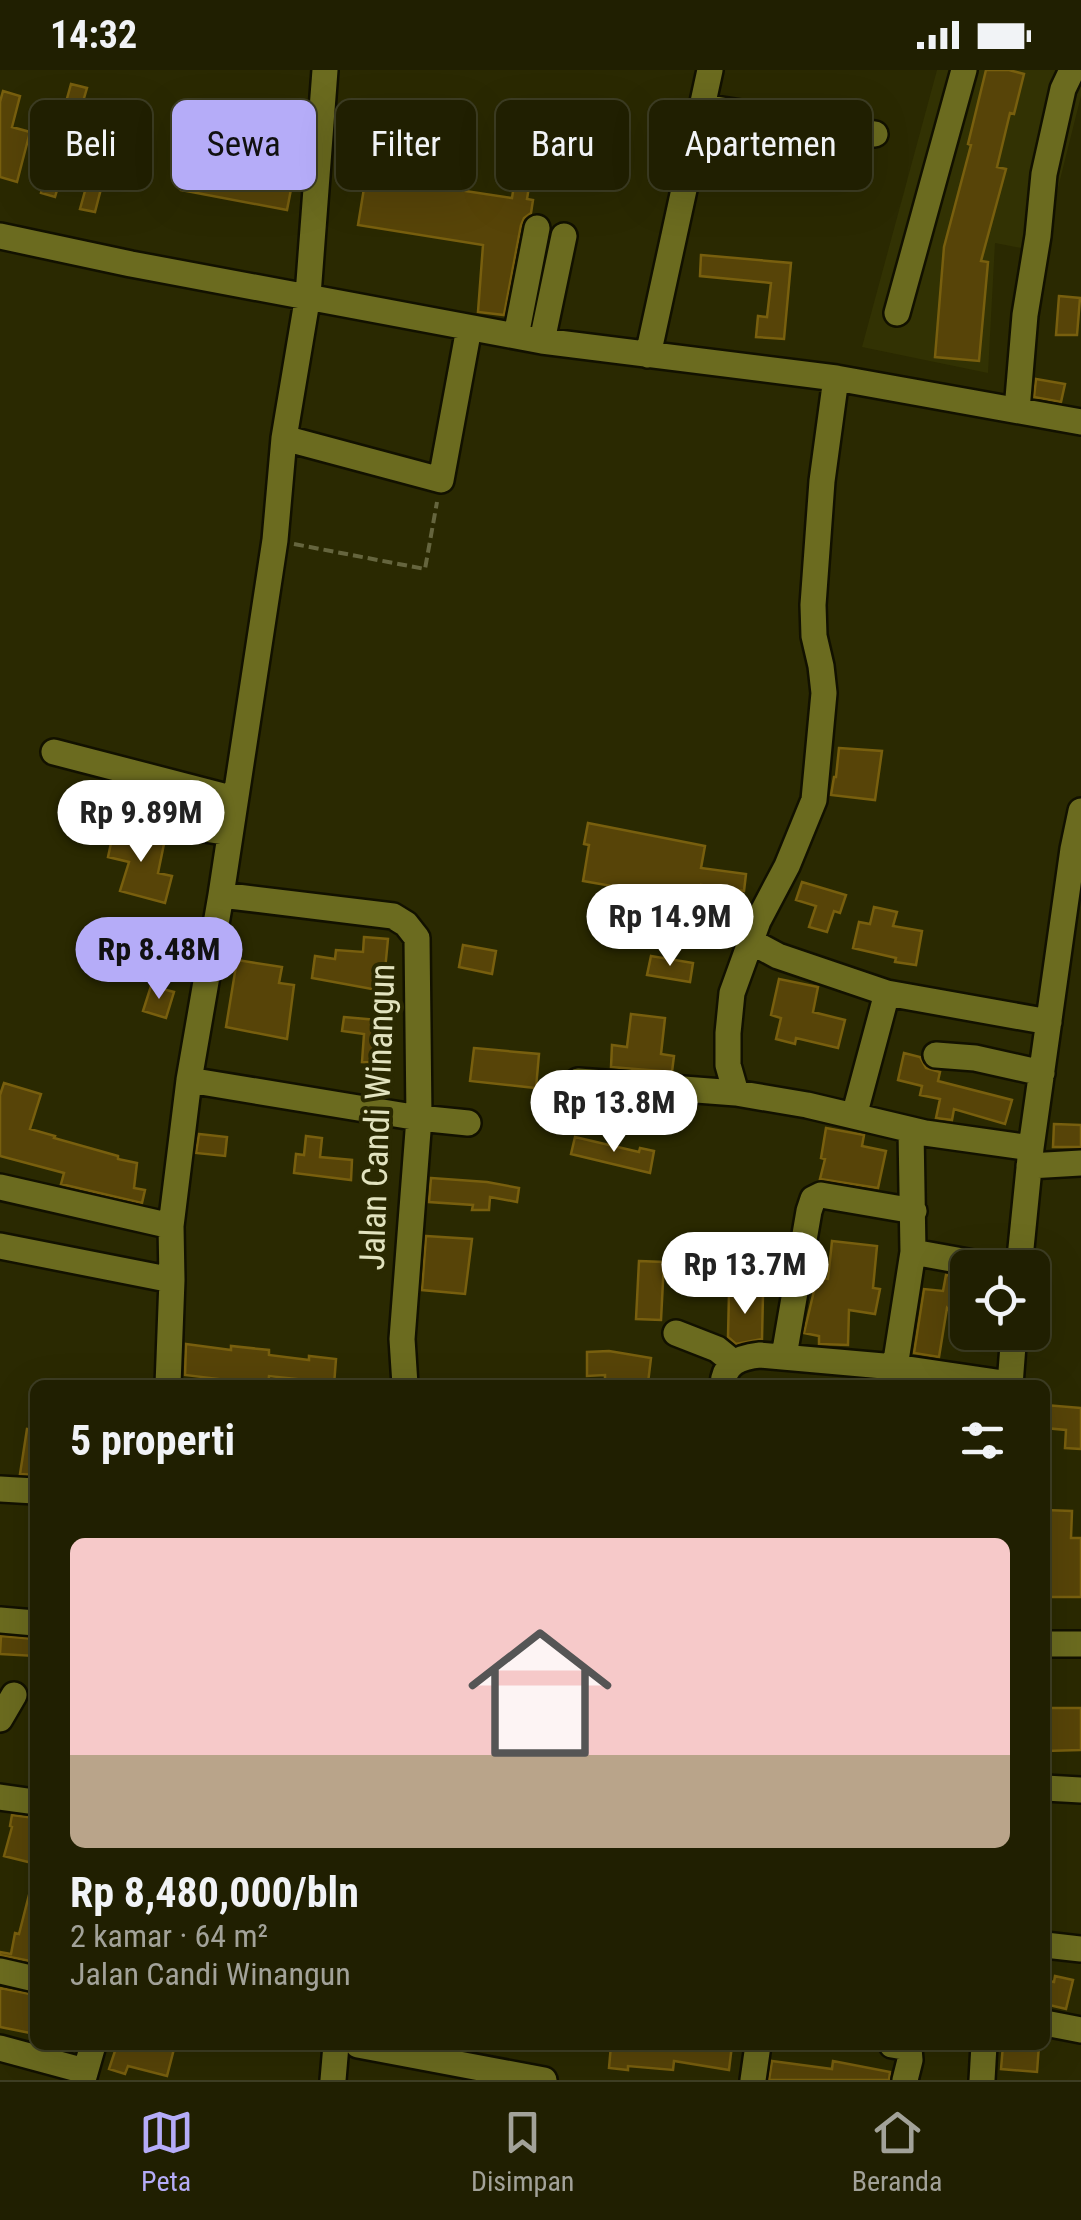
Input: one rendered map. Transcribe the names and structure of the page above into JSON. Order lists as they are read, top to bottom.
{
  "streets": {
    "street": ["Jalan Candi Winangun"]
  },
  "page": {
    "status": "14:32",
    "chip": [
      "Beli",
      "Sewa",
      "Filter",
      "Baru",
      "Apartemen"
    ],
    "price": [
      "Rp 9.89M",
      "Rp 14.9M",
      "Rp 8.48M",
      "Rp 13.8M",
      "Rp 13.7M"
    ],
    "heading": "5 properti",
    "list": [
      {
        "name": "Rp 8,480,000/bln",
        "note": "2 kamar · 64 m² · Jalan Candi Winangun"
      }
    ],
    "tabs": ["Peta", "Disimpan", "Beranda"]
  }
}
